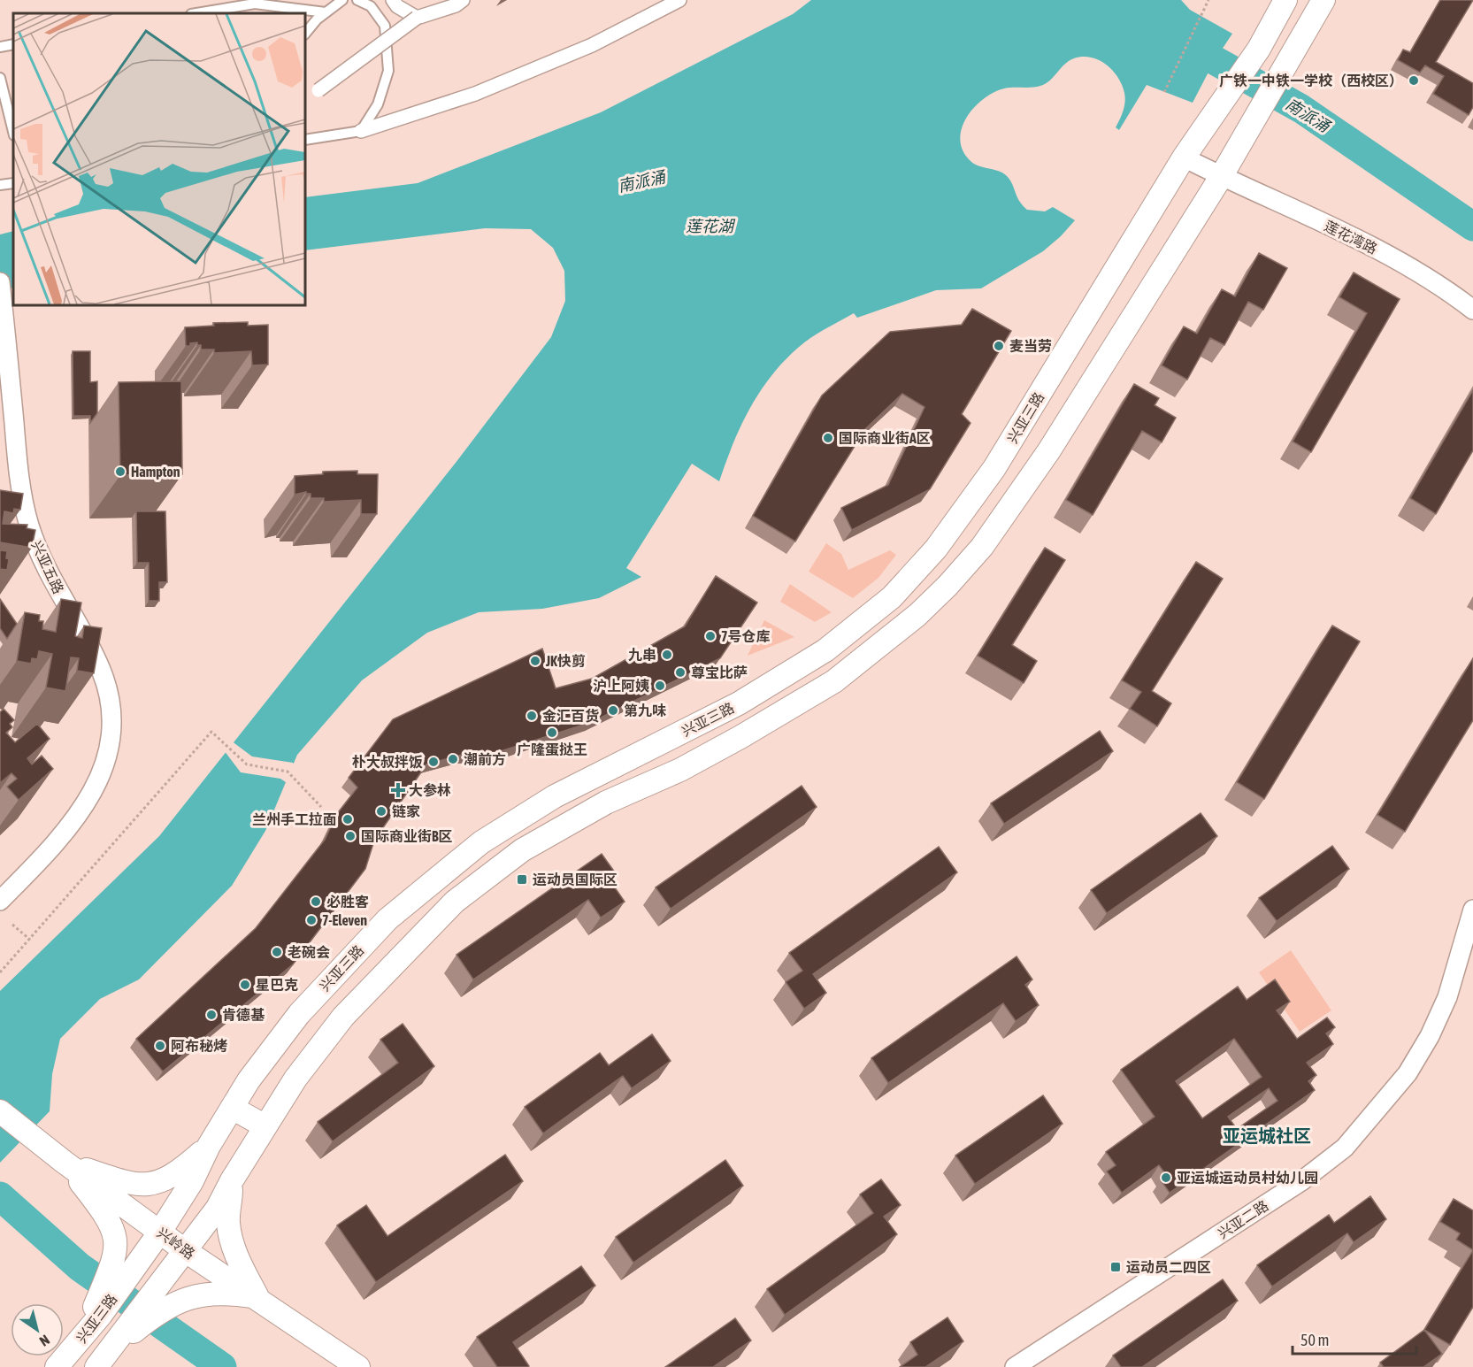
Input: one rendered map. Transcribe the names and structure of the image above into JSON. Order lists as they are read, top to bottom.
{
  "streets": {
    "street": [
      "莲花湾路",
      "兴亚三路",
      "兴亚五路",
      "兴亚二路",
      "兴岭路"
    ]
  },
  "crossings": [
    ["莲花湾路", "兴亚三路"],
    ["兴亚三路", "兴岭路"]
  ],
  "districts": ["亚运城社区"],
  "water": ["南派涌", "莲花湖"],
  "places": {
    "other": [
      "广铁一中铁一学校（西校区）",
      "麦当劳",
      "国际商业街A区",
      "Hampton",
      "7号仓库",
      "九串",
      "JK快剪",
      "尊宝比萨",
      "沪上阿姨",
      "第九味",
      "金汇百货",
      "广隆蛋挞王",
      "潮前方",
      "朴大叔拌饭",
      "链家",
      "兰州手工拉面",
      "国际商业街B区",
      "必胜客",
      "7-Eleven",
      "老碗会",
      "星巴克",
      "肯德基",
      "阿布秘烤",
      "亚运城运动员村幼儿园"
    ],
    "health": ["大参林"],
    "transit": ["运动员国际区", "运动员二四区"]
  },
  "scale_bar": "50 m",
  "north": "bottom right"
}
